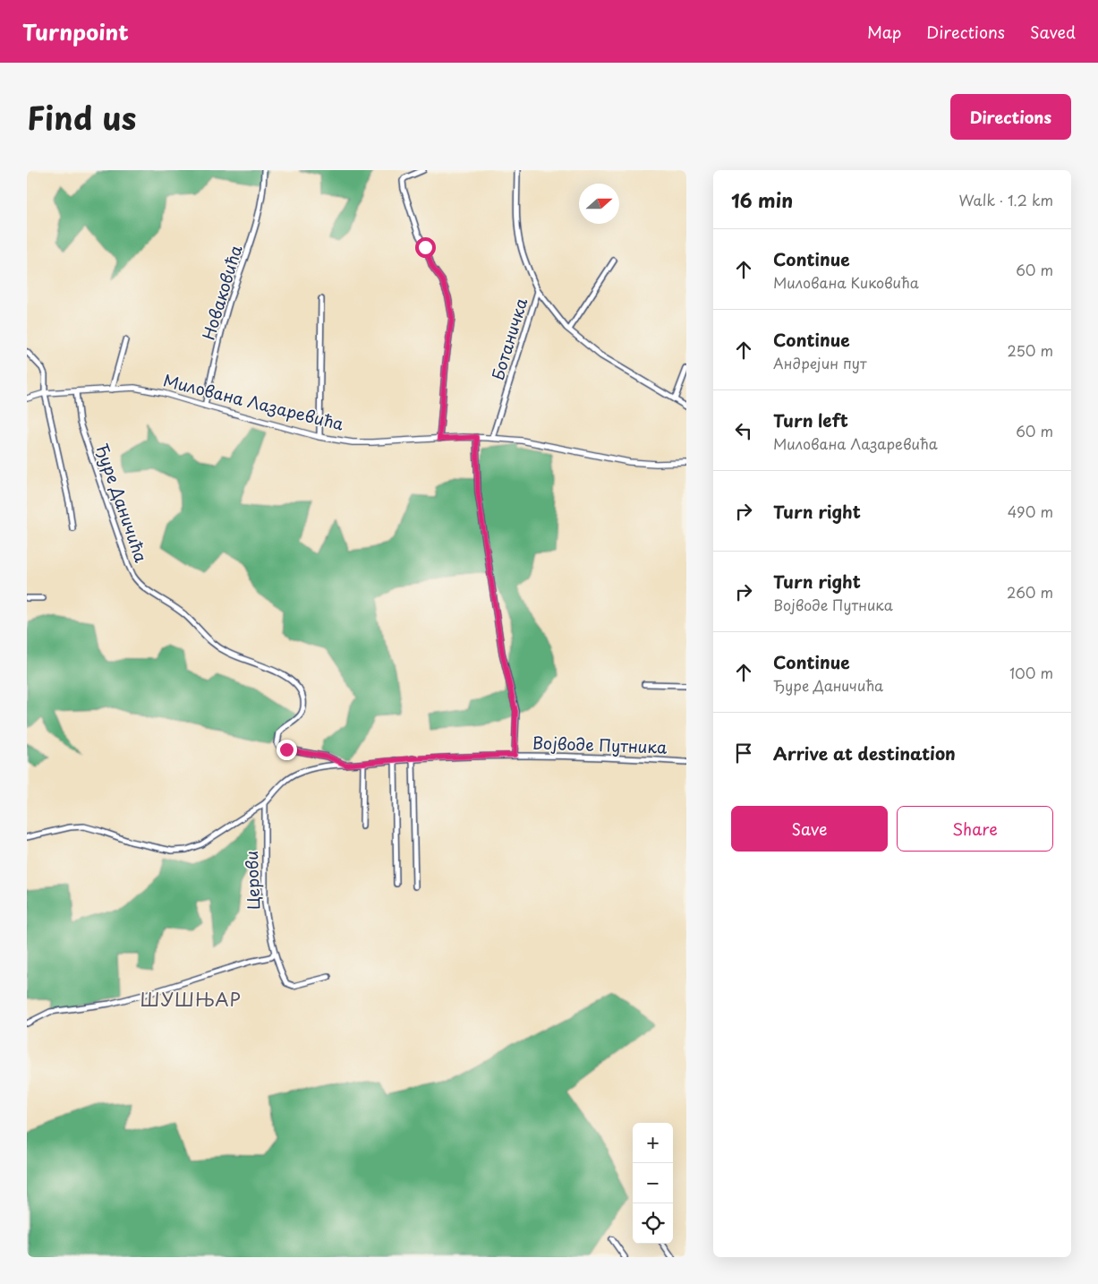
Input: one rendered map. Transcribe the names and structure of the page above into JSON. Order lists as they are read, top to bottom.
{
  "streets": {
    "street": [
      "Новаковића",
      "Ботаничка",
      "Милована Лазаревића",
      "Ђуре Даничића",
      "Војводе Путника",
      "Церови"
    ]
  },
  "crossings": [
    ["Новаковића", "Милована Лазаревића"],
    ["Ботаничка", "Милована Лазаревића"],
    ["Милована Лазаревића", "Ђуре Даничића"],
    ["Ђуре Даничића", "Војводе Путника"],
    ["Војводе Путника", "Церови"]
  ],
  "districts": ["ШУШЊАР"],
  "north": "right",
  "page": {
    "header": "Turnpoint",
    "nav": ["Map", "Directions", "Saved"],
    "title": "Find us",
    "buttons": [
      "Directions",
      ["Save", "Share"]
    ],
    "heading": ["16 min", "Walk · 1.2 km"],
    "list": [
      ["Continue", "Милована Киковића", "60 m"],
      ["Continue", "Андрејин пут", "250 m"],
      ["Turn left", "Милована Лазаревића", "60 m"],
      ["Turn right", "490 m"],
      ["Turn right", "Војводе Путника", "260 m"],
      ["Continue", "Ђуре Даничића", "100 m"],
      "Arrive at destination"
    ],
    "map_buttons": ["+", "−"]
  }
}
